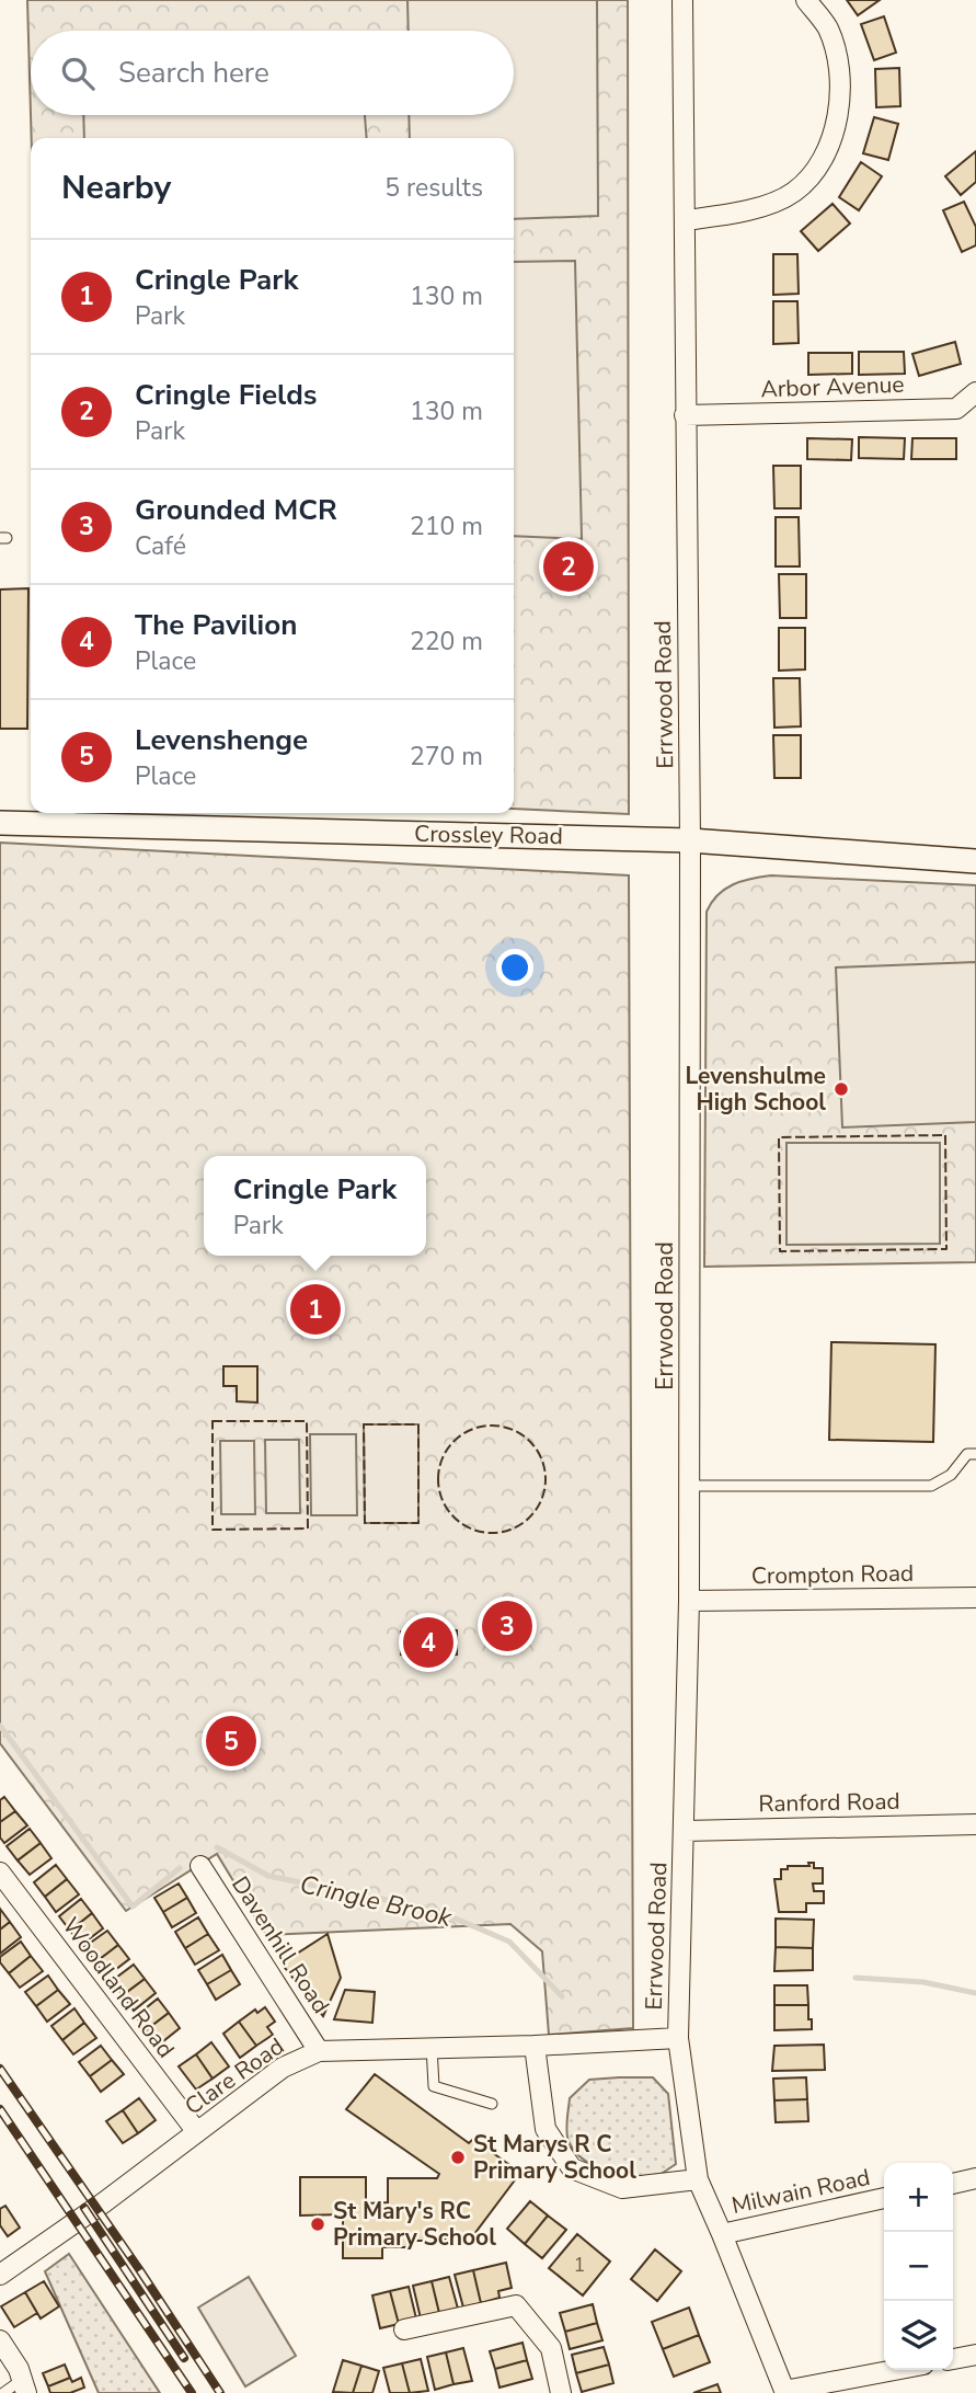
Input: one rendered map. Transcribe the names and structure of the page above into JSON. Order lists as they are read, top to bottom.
{
  "streets": {
    "street": [
      "Arbor Avenue",
      "Errwood Road",
      "Crossley Road",
      "Crompton Road",
      "Ranford Road",
      "Davenhill Road",
      "Woodland Road",
      "Clare Road",
      "Milwain Road"
    ]
  },
  "crossings": [
    ["Arbor Avenue", "Errwood Road"],
    ["Errwood Road", "Crossley Road"],
    ["Errwood Road", "Crompton Road"],
    ["Errwood Road", "Ranford Road"],
    ["Errwood Road", "Clare Road"],
    ["Errwood Road", "Milwain Road"],
    ["Davenhill Road", "Clare Road"],
    ["Woodland Road", "Clare Road"]
  ],
  "water": ["Cringle Brook"],
  "places": ["Levenshulme High School", "St Marys R C Primary School", "St Mary's RC Primary School"],
  "house_numbers": ["1"],
  "page": {
    "search": "Search here",
    "heading": ["Nearby", "5 results"],
    "list": [
      {
        "mark": "1",
        "name": "Cringle Park",
        "note": "Park",
        "value": "130 m"
      },
      {
        "mark": "2",
        "name": "Cringle Fields",
        "note": "Park",
        "value": "130 m"
      },
      {
        "mark": "3",
        "name": "Grounded MCR",
        "note": "Café",
        "value": "210 m"
      },
      {
        "mark": "4",
        "name": "The Pavilion",
        "note": "Place",
        "value": "220 m"
      },
      {
        "mark": "5",
        "name": "Levenshenge",
        "note": "Place",
        "value": "270 m"
      }
    ],
    "pins": [
      "2",
      "1",
      "3",
      "4",
      "5"
    ],
    "popup": ["Cringle Park", "Park"],
    "map_buttons": ["+", "−"]
  }
}
